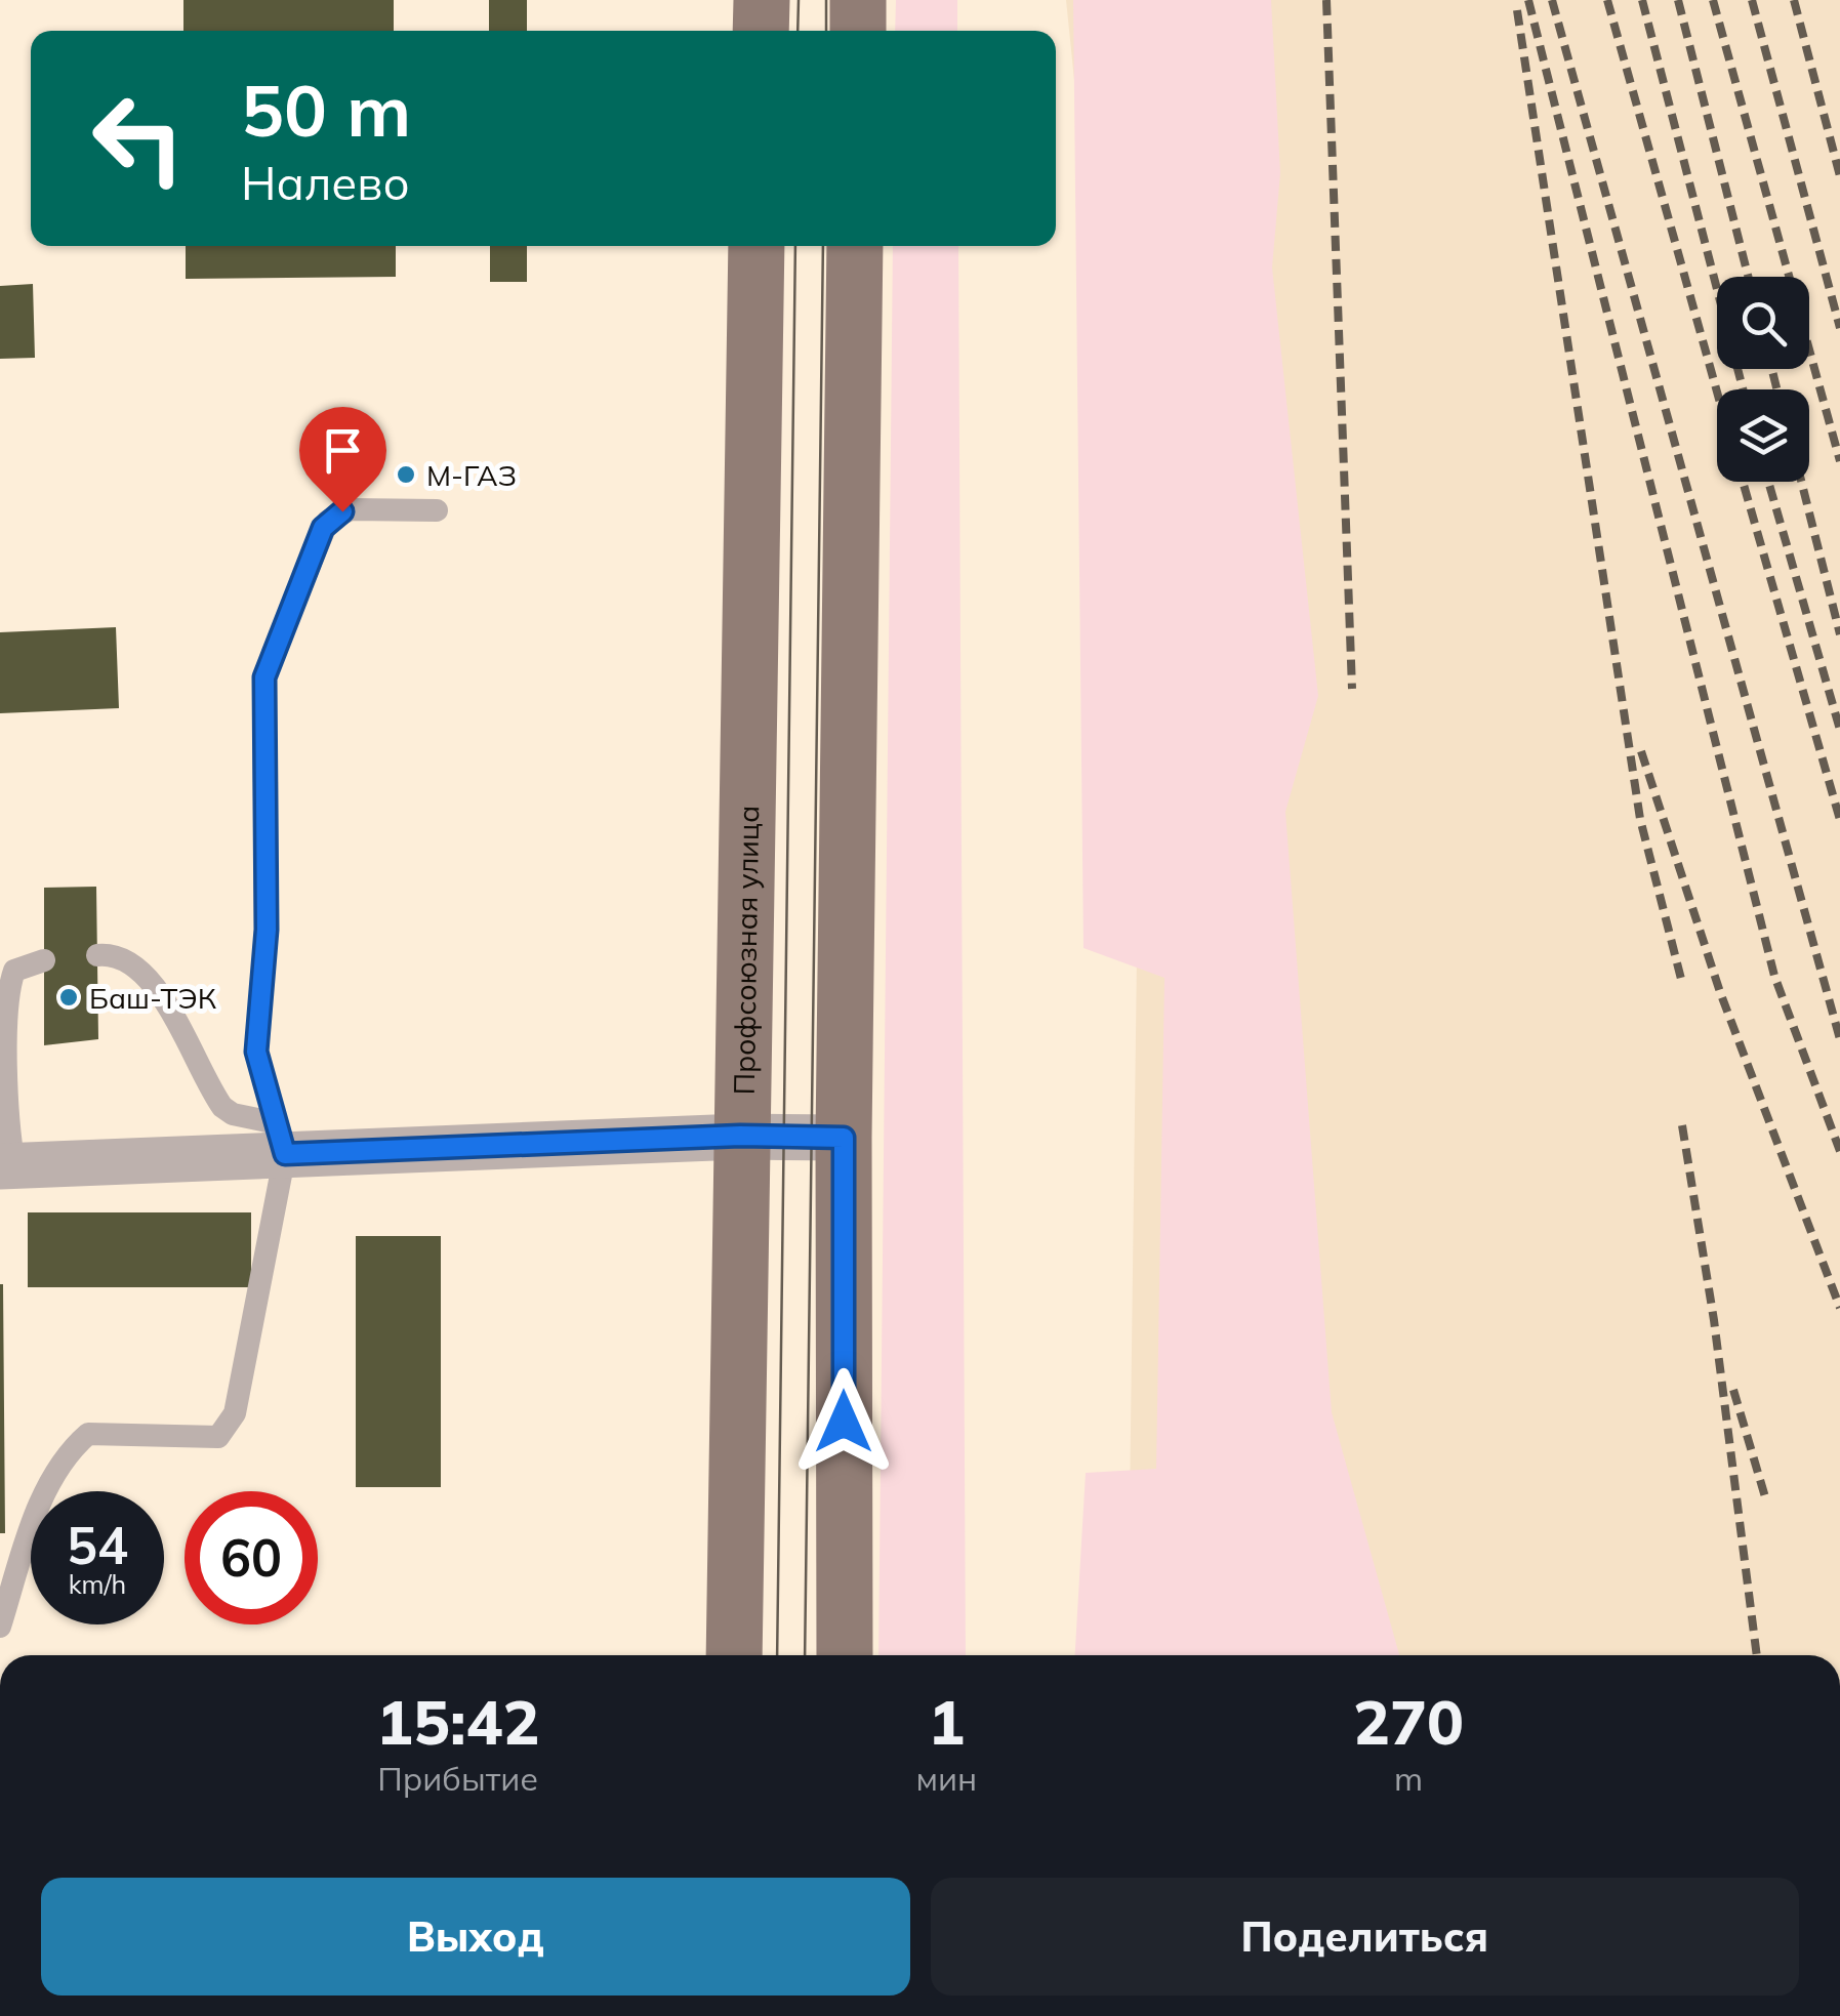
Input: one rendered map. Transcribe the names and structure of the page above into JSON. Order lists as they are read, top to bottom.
{
  "streets": {
    "main road": ["Профсоюзная улица"]
  },
  "places": ["М-ГАЗ", "Баш-ТЭК"],
  "page": {
    "turn": ["50 m", "Налево"],
    "speed": "54 km/h",
    "limit": "60",
    "eta": [
      "15:42",
      "Прибытие",
      "1",
      "мин",
      "270",
      "m"
    ],
    "buttons": ["Выход", "Поделиться"]
  }
}
